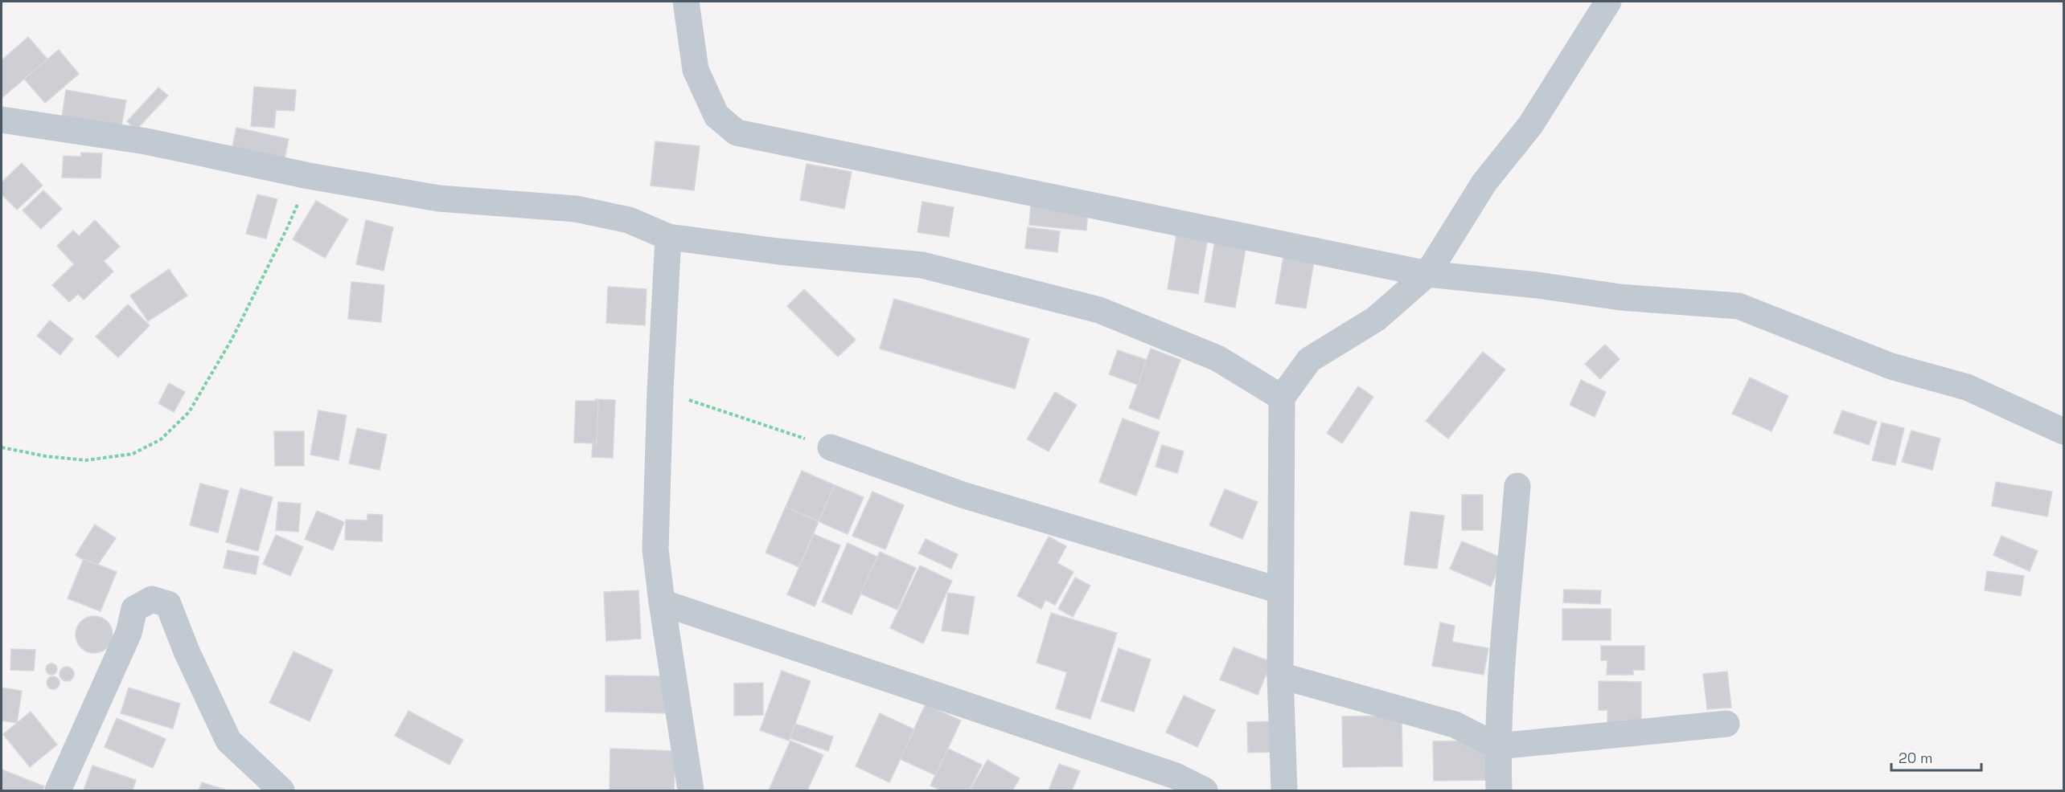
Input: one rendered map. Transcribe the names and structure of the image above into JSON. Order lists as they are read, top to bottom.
{
  "scale_bar": "20 m"
}
